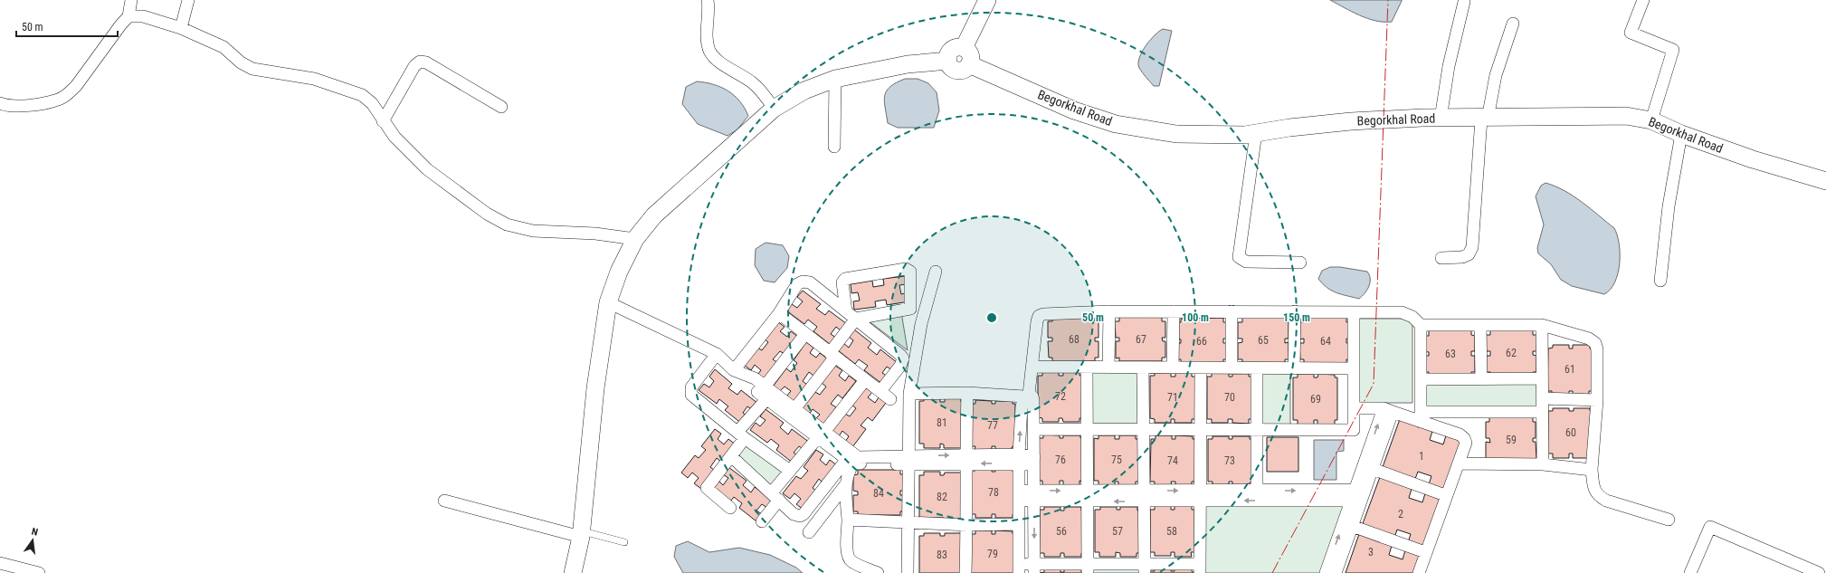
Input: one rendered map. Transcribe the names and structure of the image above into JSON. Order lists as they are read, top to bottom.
{
  "streets": {
    "street": ["Begorkhal Road"]
  },
  "house_numbers": [
    "68",
    "67",
    "65",
    "66",
    "64",
    "62",
    "63",
    "61",
    "72",
    "71",
    "70",
    "69",
    "81",
    "77",
    "60",
    "59",
    "1",
    "76",
    "75",
    "74",
    "73",
    "78",
    "84",
    "82",
    "2",
    "56",
    "57",
    "58",
    "3",
    "79",
    "83"
  ],
  "scale_bar": "50 m",
  "north": "top",
  "rings": ["50 m", "100 m", "150 m"]
}
